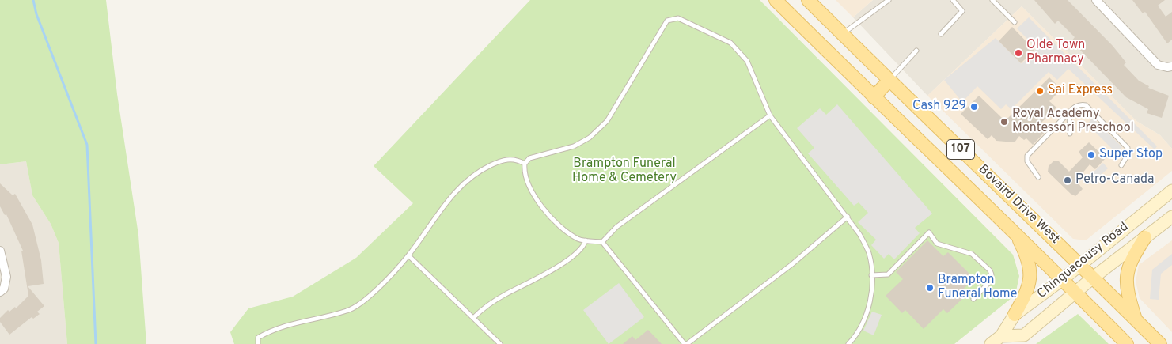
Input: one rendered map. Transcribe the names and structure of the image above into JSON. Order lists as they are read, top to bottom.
{
  "streets": {
    "main road": ["107", "Bovaird Drive West", "Chinguacousy Road"]
  },
  "crossings": [
    ["Bovaird Drive West", "Chinguacousy Road"]
  ],
  "parks": ["Brampton Funeral Home & Cemetery"],
  "places": [
    "Olde Town Pharmacy",
    "Sai Express",
    "Cash 929",
    "Royal Academy Montessori Preschool",
    "Super Stop",
    "Petro-Canada",
    "Brampton Funeral Home"
  ]
}
